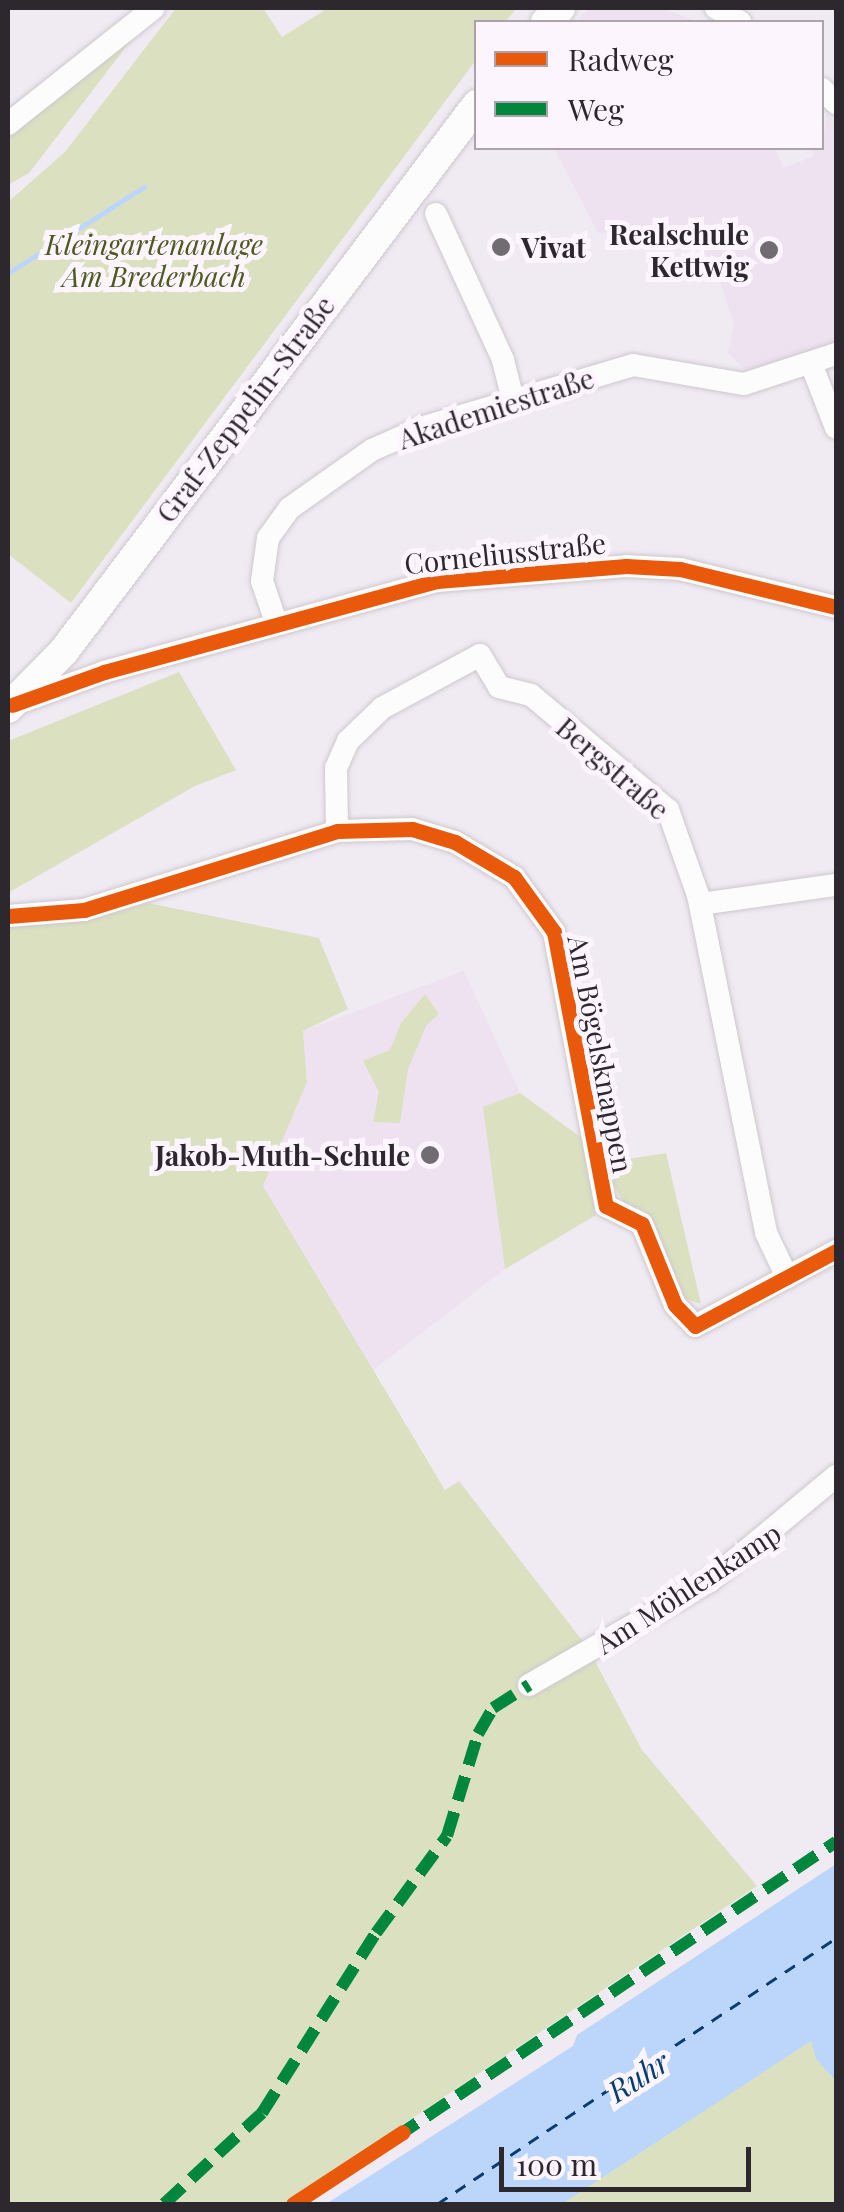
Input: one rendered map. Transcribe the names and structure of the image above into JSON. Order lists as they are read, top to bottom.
{
  "streets": {
    "main road": ["Graf-Zeppelin-Straße"],
    "street": [
      "Akademiestraße",
      "Corneliusstraße",
      "Bergstraße",
      "Am Bögelsknappen",
      "Am Möhlenkamp"
    ]
  },
  "crossings": [
    ["Akademiestraße", "Corneliusstraße"],
    ["Graf-Zeppelin-Straße", "Corneliusstraße"],
    ["Bergstraße", "Am Bögelsknappen"]
  ],
  "water": ["Ruhr"],
  "parks": ["Kleingartenanlage Am Brederbach"],
  "places": ["Vivat", "Realschule Kettwig", "Jakob-Muth-Schule"],
  "legend": ["Radweg", "Weg"],
  "scale_bar": "100 m"
}
